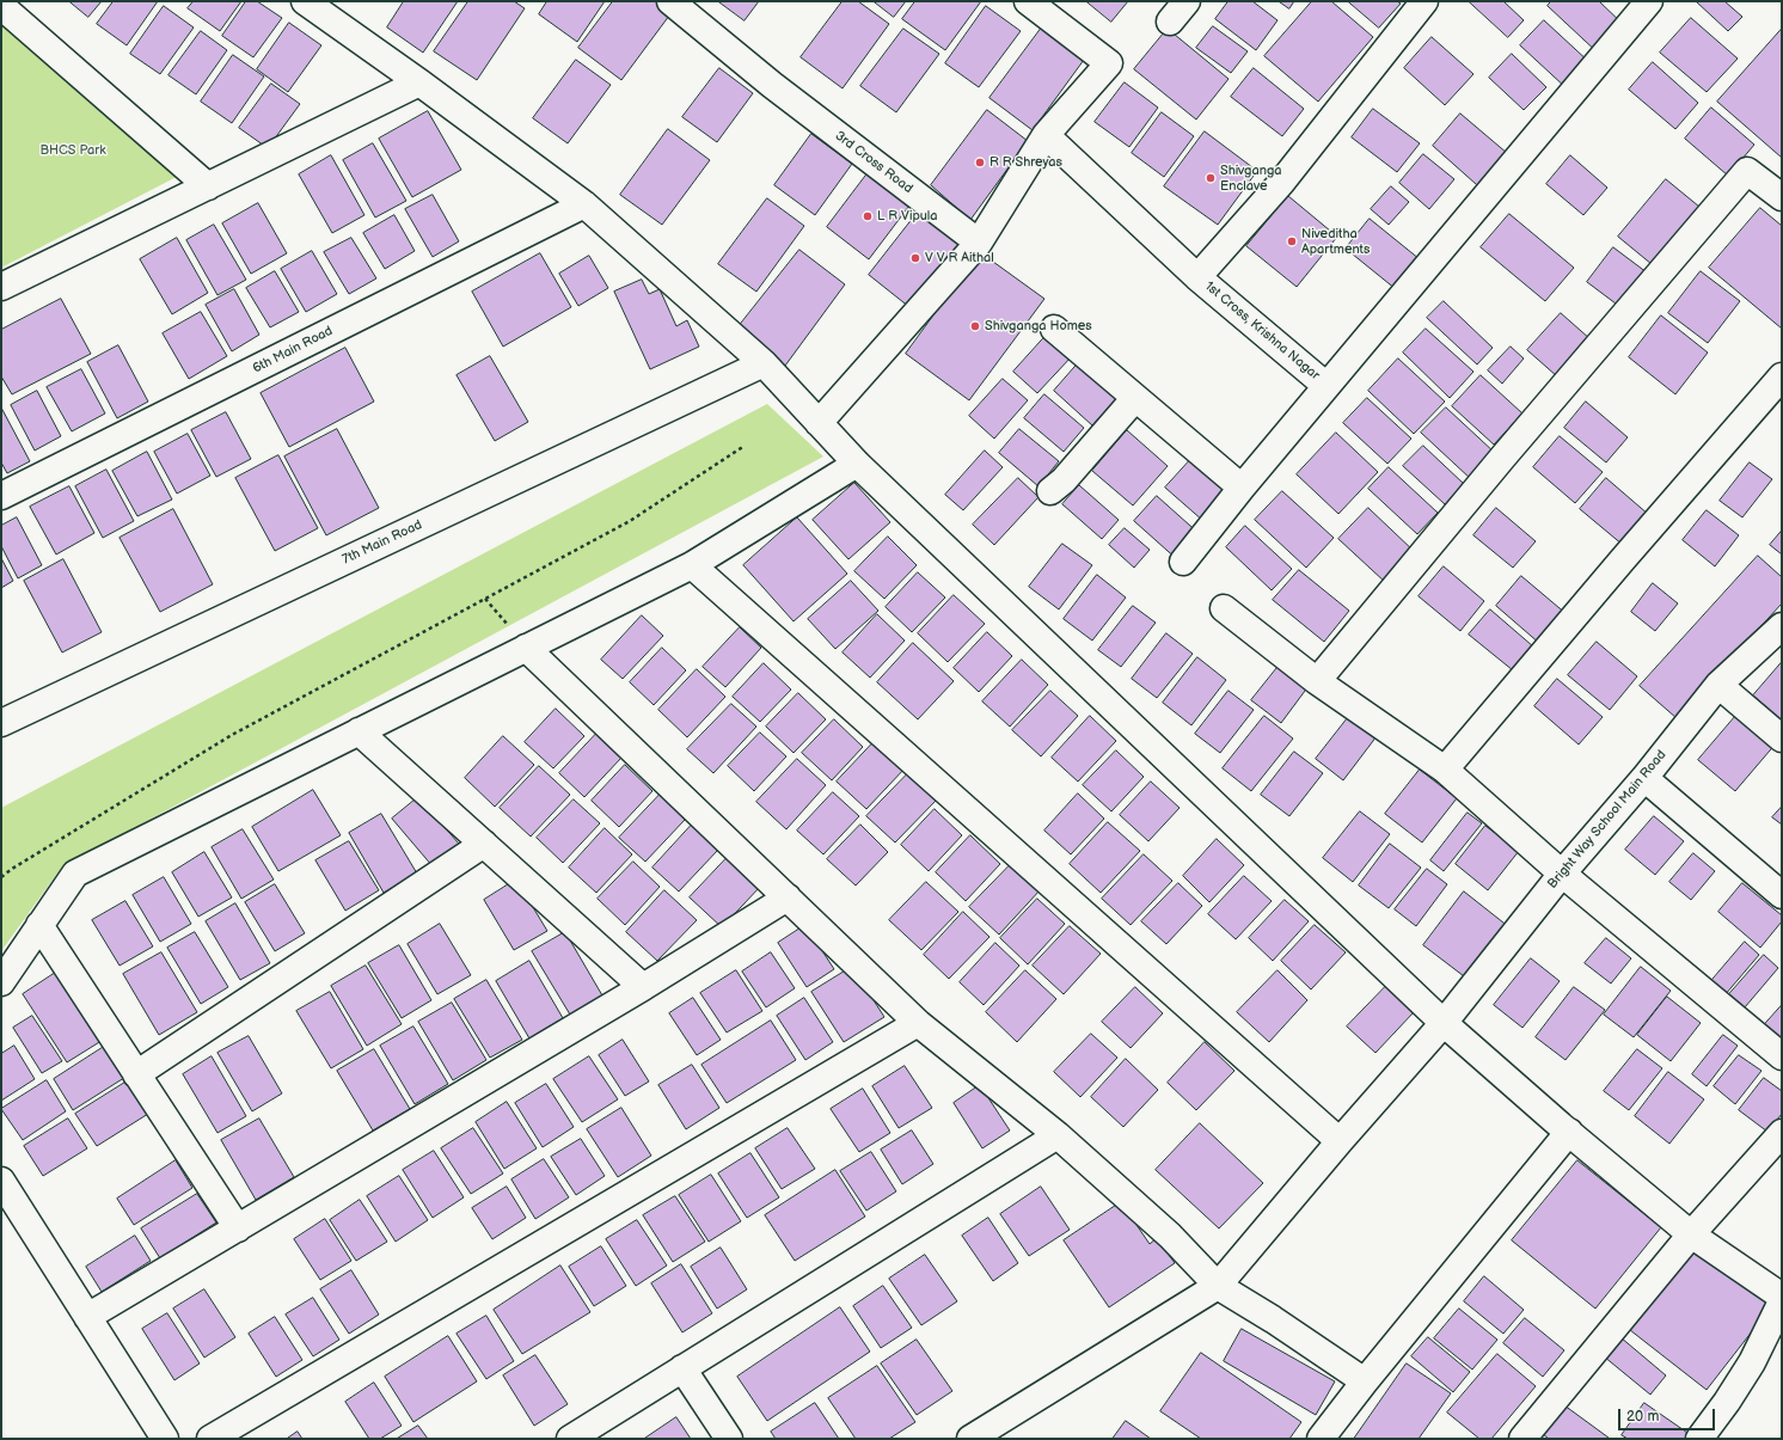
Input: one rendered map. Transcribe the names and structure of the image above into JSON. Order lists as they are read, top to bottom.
{
  "streets": {
    "street": [
      "3rd Cross Road",
      "1st Cross, Krishna Nagar",
      "6th Main Road",
      "7th Main Road",
      "Bright Way School Main Road"
    ]
  },
  "parks": ["BHCS Park"],
  "places": [
    "R R Shreyas",
    "Shivganga Enclave",
    "L R Vipula",
    "Niveditha Apartments",
    "V V R Aithal",
    "Shivganga Homes"
  ],
  "scale_bar": "20 m"
}
